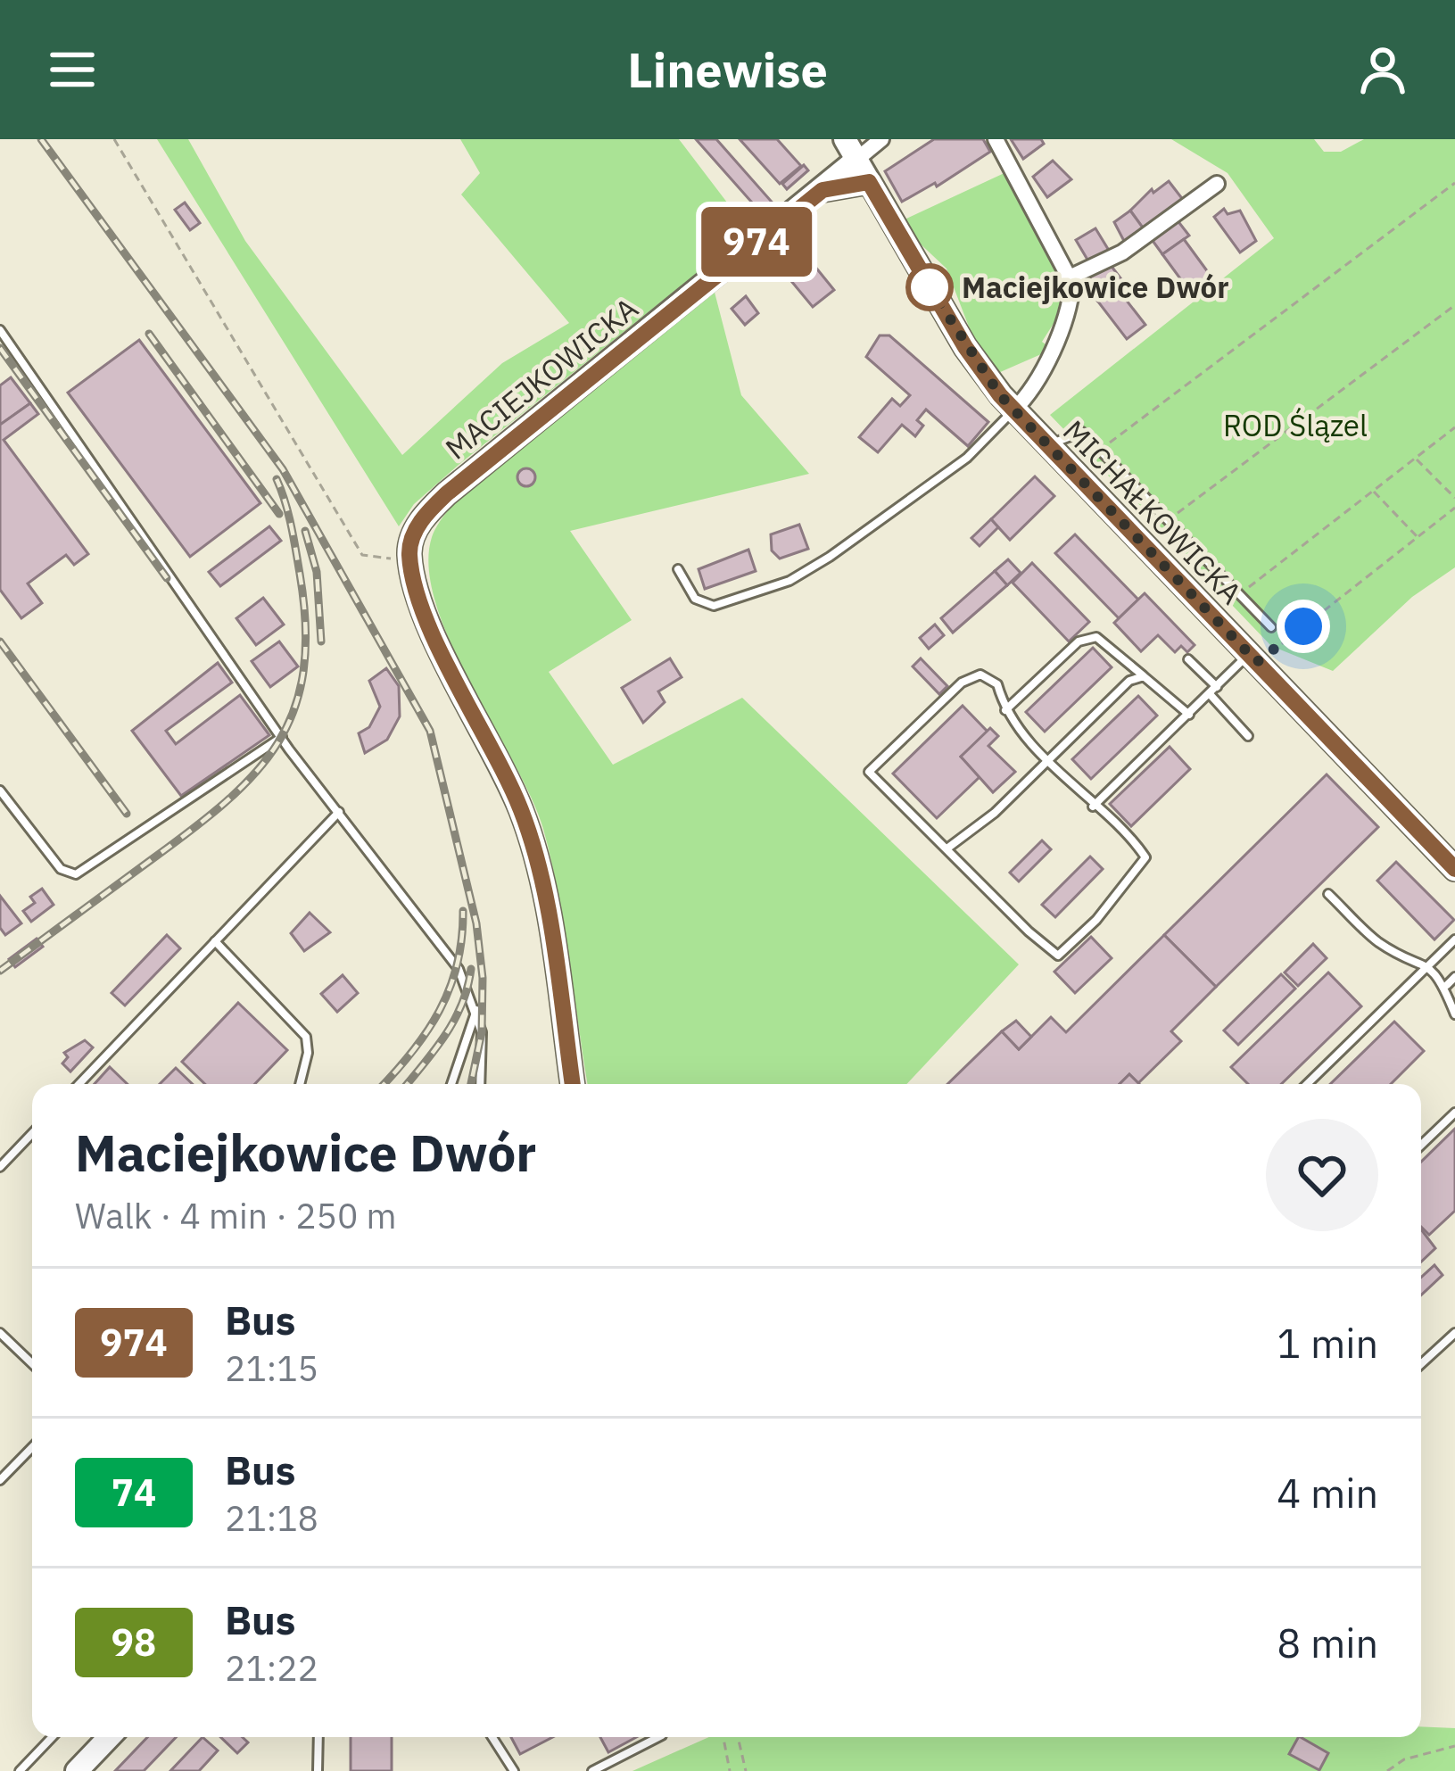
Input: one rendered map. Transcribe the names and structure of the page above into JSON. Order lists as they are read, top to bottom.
{
  "streets": {
    "street": ["MACIEJKOWICKA", "MICHAŁKOWICKA"]
  },
  "crossings": [
    ["MACIEJKOWICKA", "MICHAŁKOWICKA"]
  ],
  "parks": ["ROD Ślązel"],
  "places": ["Maciejkowice Dwór"],
  "lines": ["bus line 974"],
  "page": {
    "header": "Linewise",
    "on_map": "974",
    "heading": ["Maciejkowice Dwór", "Walk · 4 min · 250 m"],
    "list": [
      {
        "mark": "974",
        "name": "Bus",
        "note": "21:15",
        "value": "1 min"
      },
      {
        "mark": "74",
        "name": "Bus",
        "note": "21:18",
        "value": "4 min"
      },
      {
        "mark": "98",
        "name": "Bus",
        "note": "21:22",
        "value": "8 min"
      }
    ]
  }
}
